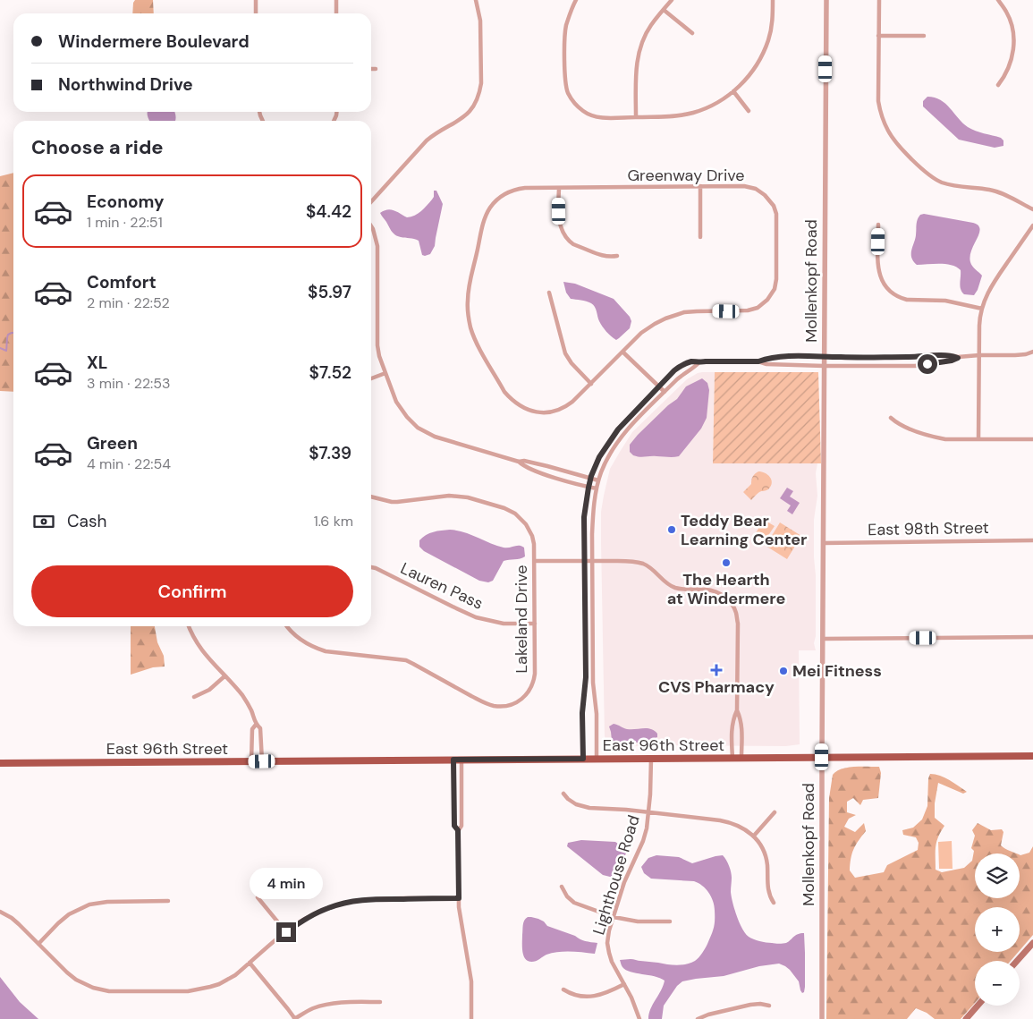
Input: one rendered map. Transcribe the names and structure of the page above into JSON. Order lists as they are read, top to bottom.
{
  "streets": {
    "main road": ["East 96th Street"],
    "street": [
      "Greenway Drive",
      "Mollenkopf Road",
      "East 98th Street",
      "Lauren Pass",
      "Lakeland Drive",
      "Lighthouse Road"
    ]
  },
  "crossings": [
    ["Mollenkopf Road", "East 98th Street"],
    ["Mollenkopf Road", "East 96th Street"],
    ["Lauren Pass", "Lakeland Drive"],
    ["East 96th Street", "Lighthouse Road"]
  ],
  "places": {
    "other": ["Teddy Bear Learning Center", "The Hearth at Windermere", "Mei Fitness"],
    "health": ["CVS Pharmacy"]
  },
  "page": {
    "banner": ["Windermere Boulevard", "Northwind Drive"],
    "heading": "Choose a ride",
    "list": [
      {
        "name": "Economy",
        "note": "1 min · 22:51",
        "value": "$4.42"
      },
      {
        "name": "Comfort",
        "note": "2 min · 22:52",
        "value": "$5.97"
      },
      {
        "name": "XL",
        "note": "3 min · 22:53",
        "value": "$7.52"
      },
      {
        "name": "Green",
        "note": "4 min · 22:54",
        "value": "$7.39"
      }
    ],
    "pay": ["Cash", "1.6 km"],
    "buttons": "Confirm",
    "map_buttons": ["+", "−"],
    "bubble": "4 min"
  }
}
